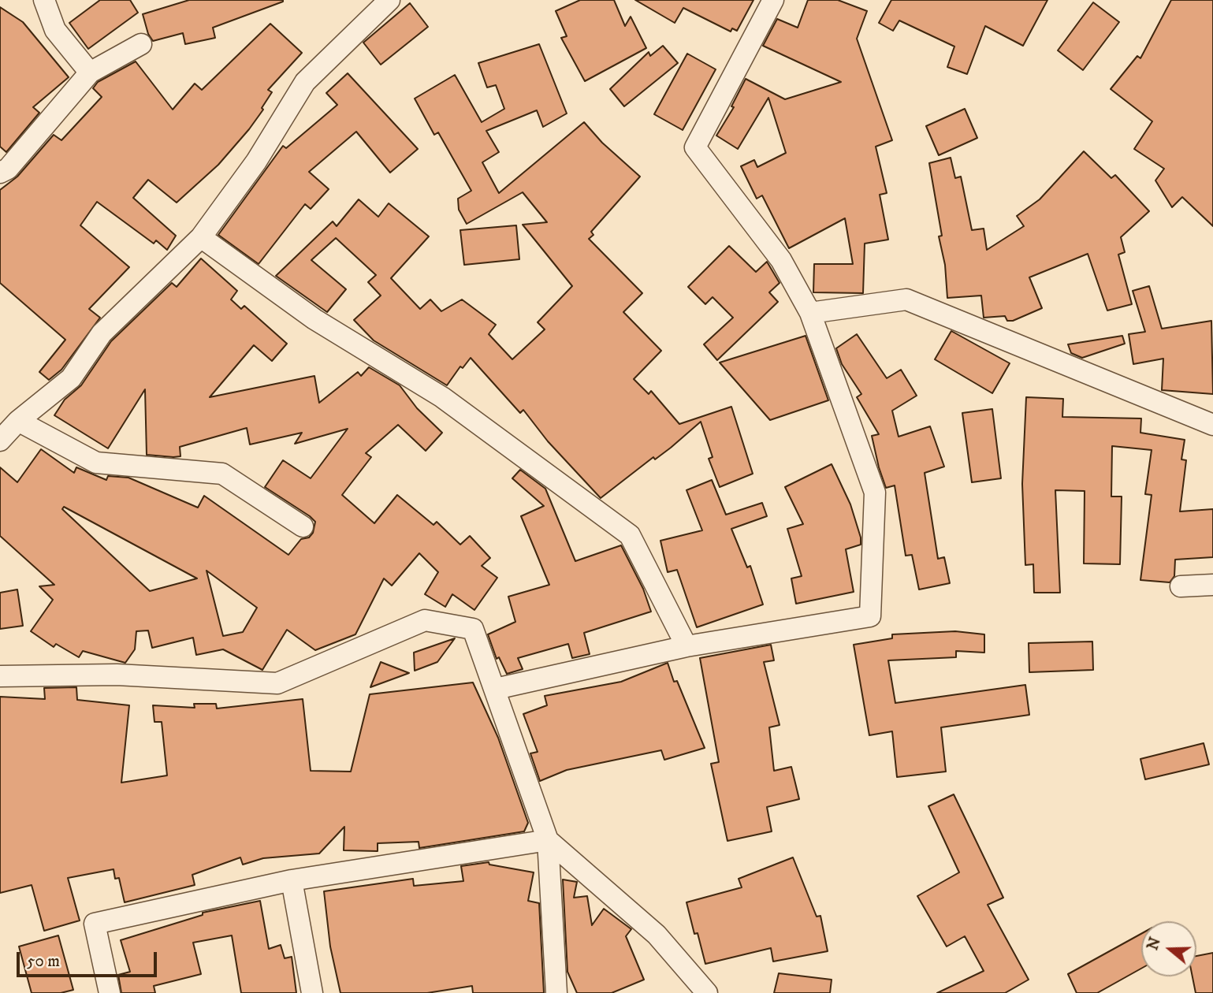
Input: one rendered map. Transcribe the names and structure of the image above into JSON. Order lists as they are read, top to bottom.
{
  "scale_bar": "50 m",
  "north": "left"
}
